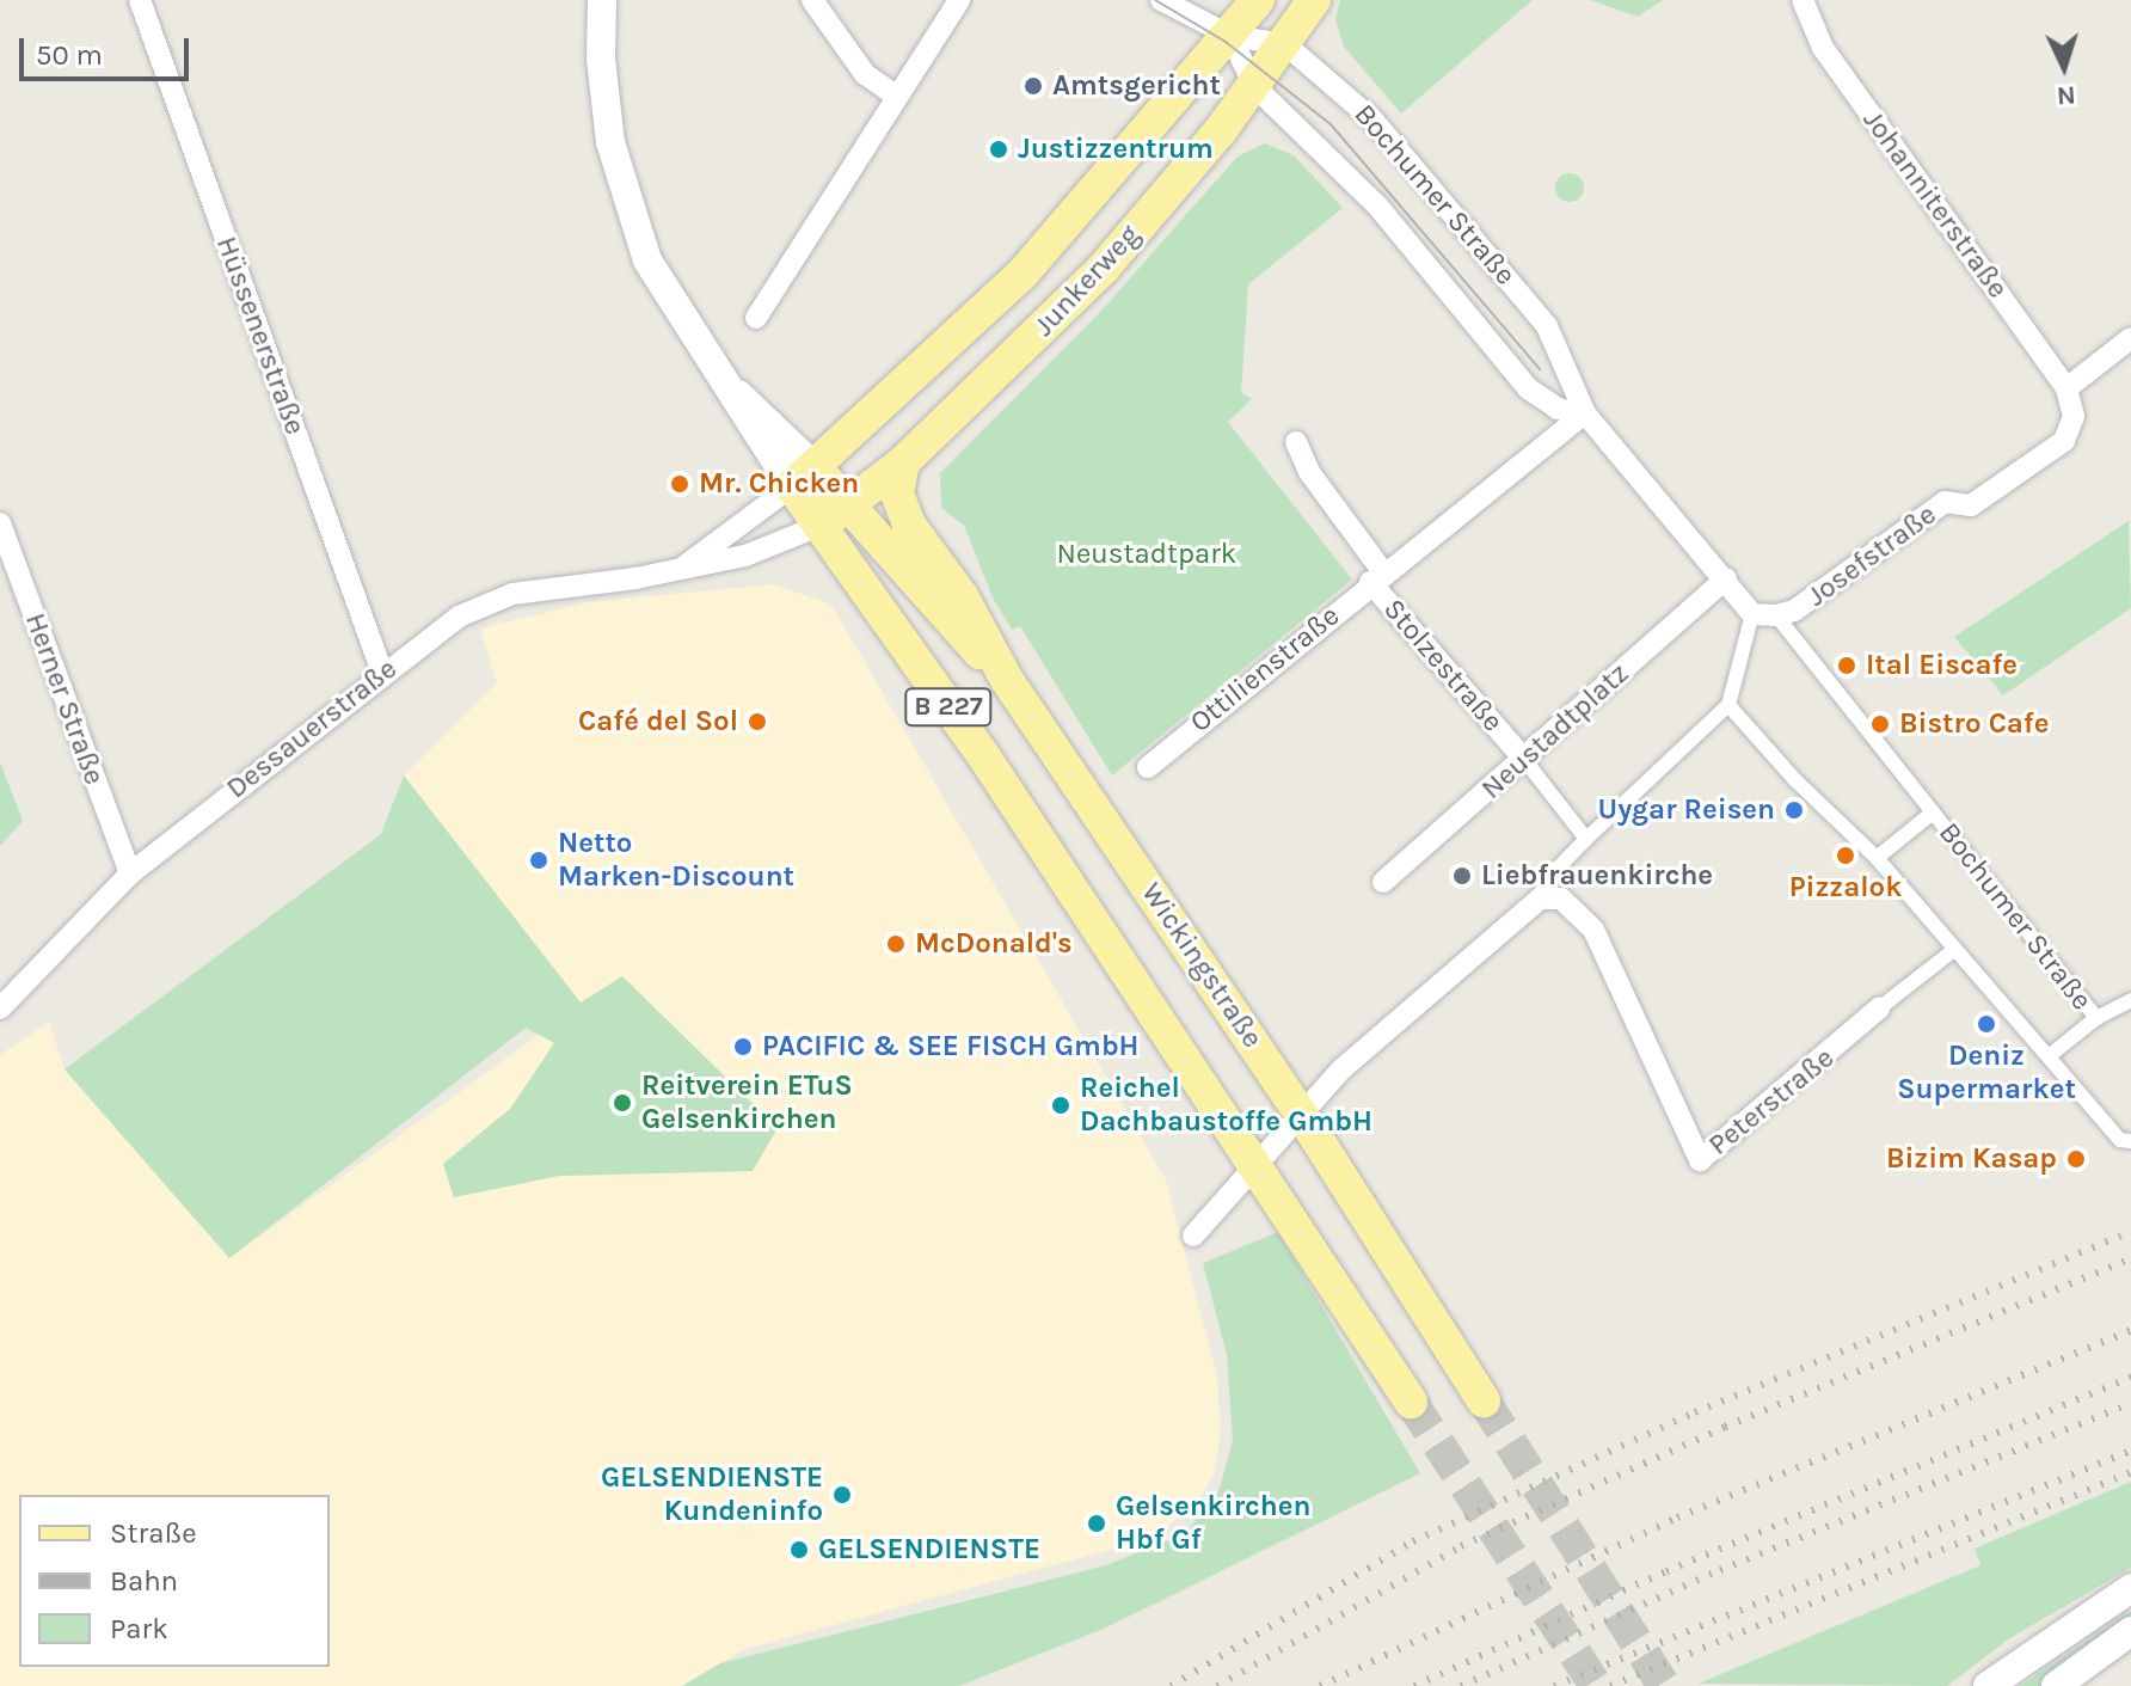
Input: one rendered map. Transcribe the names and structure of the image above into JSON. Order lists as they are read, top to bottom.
{
  "streets": {
    "main road": ["Junkerweg", "B 227", "Wickingstraße"],
    "street": [
      "Bochumer Straße",
      "Johanniterstraße",
      "Hüssenerstraße",
      "Josefstraße",
      "Stolzestraße",
      "Ottilienstraße",
      "Herner Straße",
      "Dessauerstraße",
      "Neustadtplatz",
      "Peterstraße"
    ]
  },
  "crossings": [
    ["Bochumer Straße", "Junkerweg"],
    ["Bochumer Straße", "Josefstraße"],
    ["Bochumer Straße", "Ottilienstraße"],
    ["Bochumer Straße", "Neustadtplatz"],
    ["Bochumer Straße", "Peterstraße"],
    ["Johanniterstraße", "Josefstraße"],
    ["Junkerweg", "Dessauerstraße"],
    ["Junkerweg", "Wickingstraße"],
    ["Hüssenerstraße", "Dessauerstraße"],
    ["Stolzestraße", "Ottilienstraße"],
    ["Stolzestraße", "Neustadtplatz"],
    ["Herner Straße", "Dessauerstraße"],
    ["Dessauerstraße", "Wickingstraße"]
  ],
  "parks": ["Neustadtpark"],
  "places": [
    "Amtsgericht",
    "Justizzentrum",
    "Mr. Chicken",
    "Ital Eiscafe",
    "Café del Sol",
    "Bistro Cafe",
    "Uygar Reisen",
    "Pizzalok",
    "Netto Marken-Discount",
    "Liebfrauenkirche",
    "McDonald's",
    "Deniz Supermarket",
    "PACIFIC & SEE FISCH GmbH",
    "Reitverein ETuS Gelsenkirchen",
    "Reichel Dachbaustoffe GmbH",
    "Bizim Kasap",
    "GELSENDIENSTE Kundeninfo",
    "Gelsenkirchen Hbf Gf",
    "GELSENDIENSTE"
  ],
  "legend": ["Straße", "Bahn", "Park"],
  "scale_bar": "50 m",
  "north": "bottom"
}
